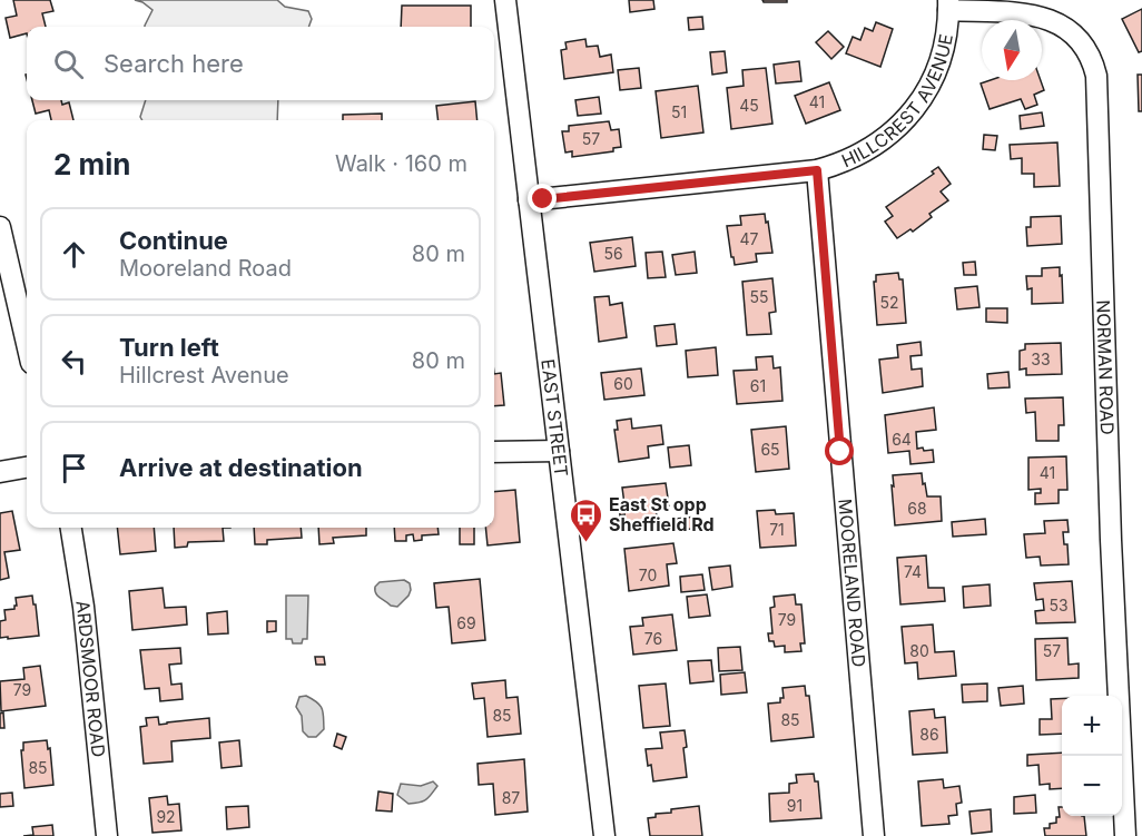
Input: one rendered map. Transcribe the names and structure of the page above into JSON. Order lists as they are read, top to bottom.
{
  "streets": {
    "street": [
      "HILLCREST AVENUE",
      "NORMAN ROAD",
      "EAST STREET",
      "MOORELAND ROAD",
      "ARDSMOOR ROAD"
    ]
  },
  "crossings": [
    ["HILLCREST AVENUE", "NORMAN ROAD"],
    ["HILLCREST AVENUE", "EAST STREET"],
    ["HILLCREST AVENUE", "MOORELAND ROAD"]
  ],
  "places": {
    "bus stop": ["East St opp Sheffield Rd"]
  },
  "house_numbers": [
    "41",
    "45",
    "51",
    "57",
    "47",
    "56",
    "55",
    "52",
    "33",
    "60",
    "61",
    "64",
    "65",
    "41",
    "68",
    "71",
    "74",
    "70",
    "53",
    "79",
    "69",
    "76",
    "80",
    "57",
    "79",
    "85",
    "85",
    "86",
    "85",
    "87",
    "91",
    "92"
  ],
  "north": "bottom",
  "page": {
    "search": "Search here",
    "heading": ["2 min", "Walk · 160 m"],
    "list": [
      ["Continue", "Mooreland Road", "80 m"],
      ["Turn left", "Hillcrest Avenue", "80 m"],
      "Arrive at destination"
    ],
    "map_buttons": ["+", "−"]
  }
}
